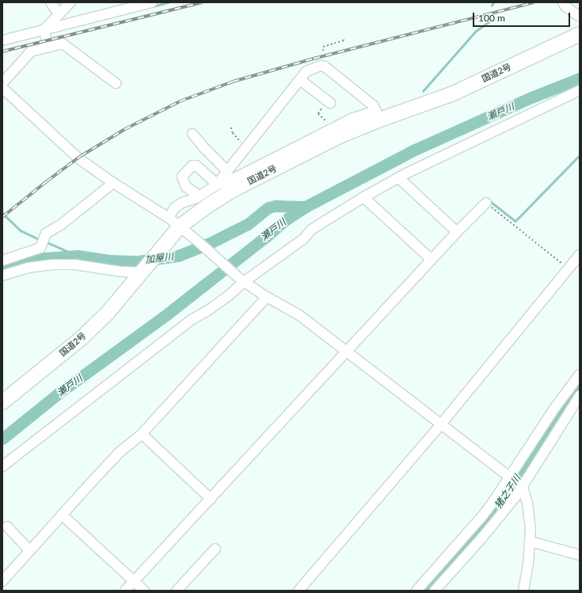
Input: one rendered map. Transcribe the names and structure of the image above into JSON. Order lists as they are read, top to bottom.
{
  "streets": {
    "highway": ["国道2号"]
  },
  "water": ["瀬戸川", "加屋川", "猪之子川"],
  "scale_bar": "100 m"
}
